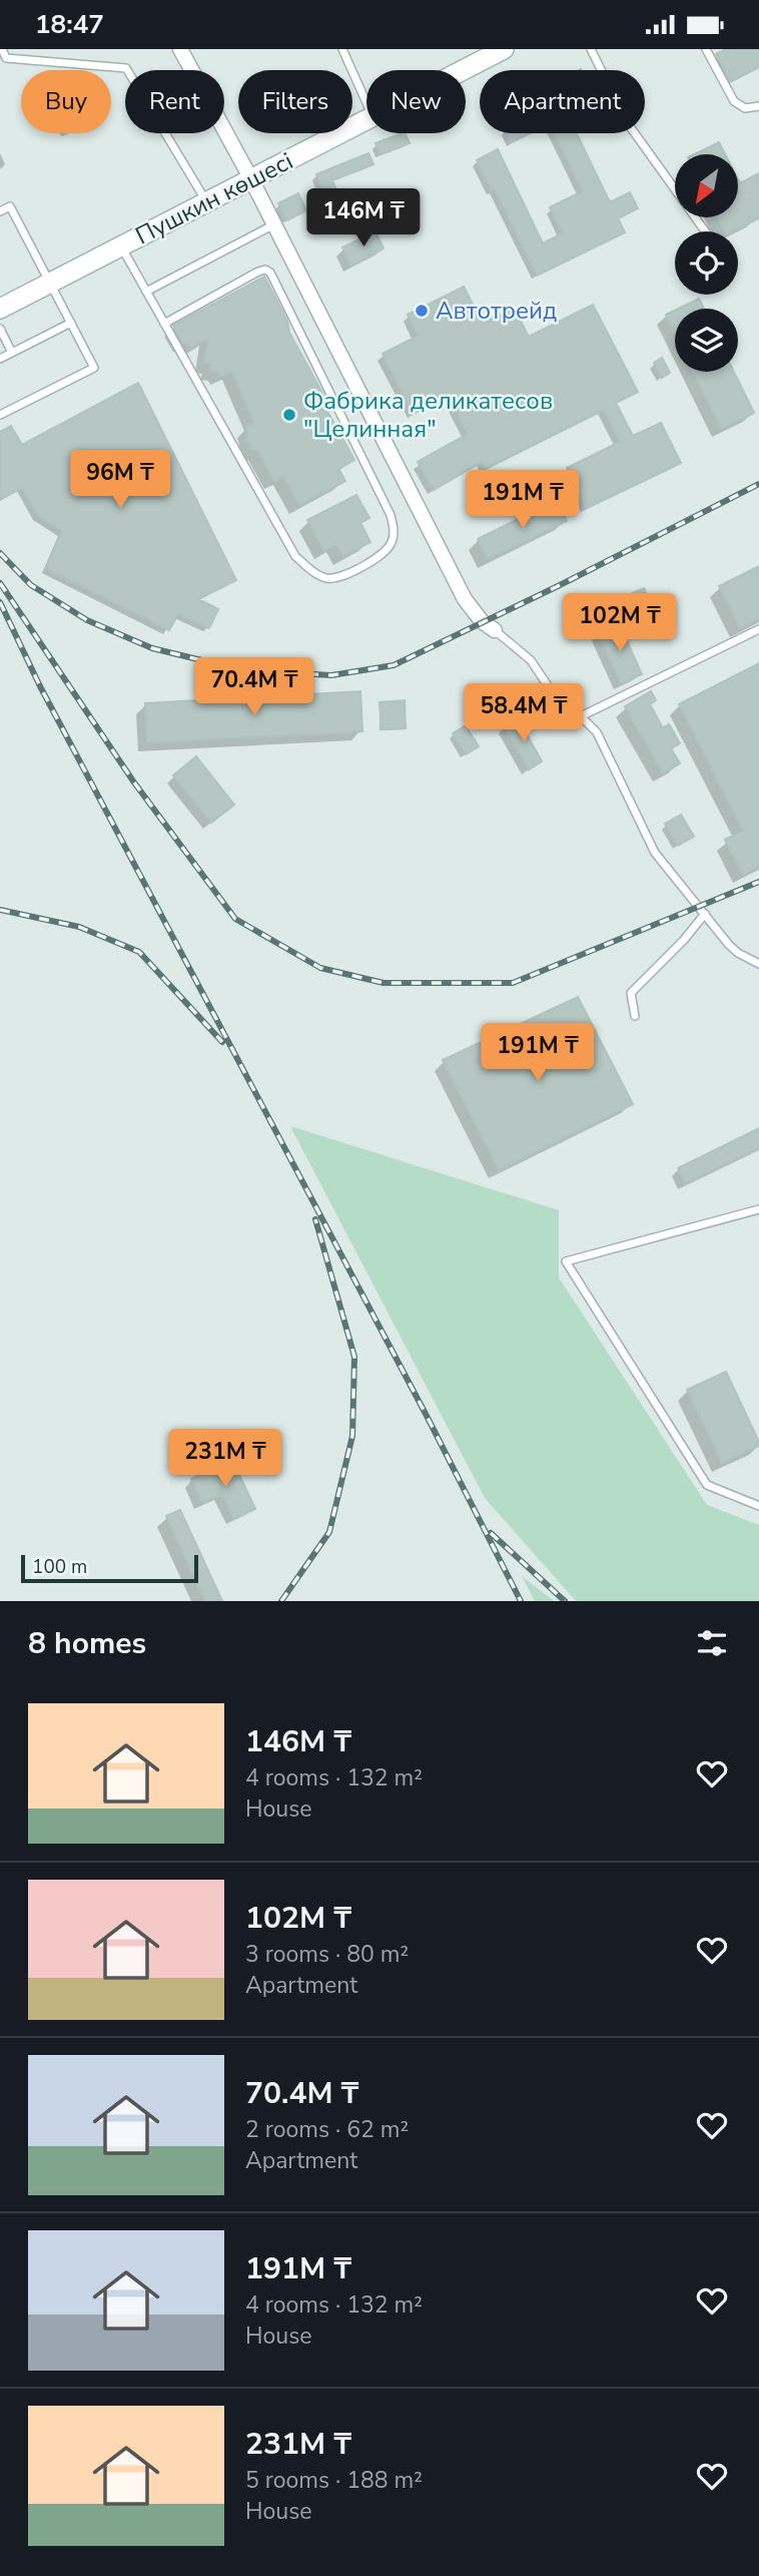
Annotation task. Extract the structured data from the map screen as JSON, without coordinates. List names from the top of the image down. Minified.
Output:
{"streets":{"main road":["Пушкин көшесі"]},"places":["Автотрейд","Фабрика деликатесов \"Целинная\""],"scale_bar":"100 m","north":"bottom left","page":{"status":"18:47","chip":["Buy","Rent","Filters","New","Apartment"],"price":["146M ₸","96M ₸","191M ₸","102M ₸","70.4M ₸","58.4M ₸","191M ₸","231M ₸"],"scale":"100 m","heading":"8 homes","list":[{"name":"146M ₸","note":"4 rooms · 132 m² · House"},{"name":"102M ₸","note":"3 rooms · 80 m² · Apartment"},{"name":"70.4M ₸","note":"2 rooms · 62 m² · Apartment"},{"name":"191M ₸","note":"4 rooms · 132 m² · House"},{"name":"231M ₸","note":"5 rooms · 188 m² · House"}]}}
